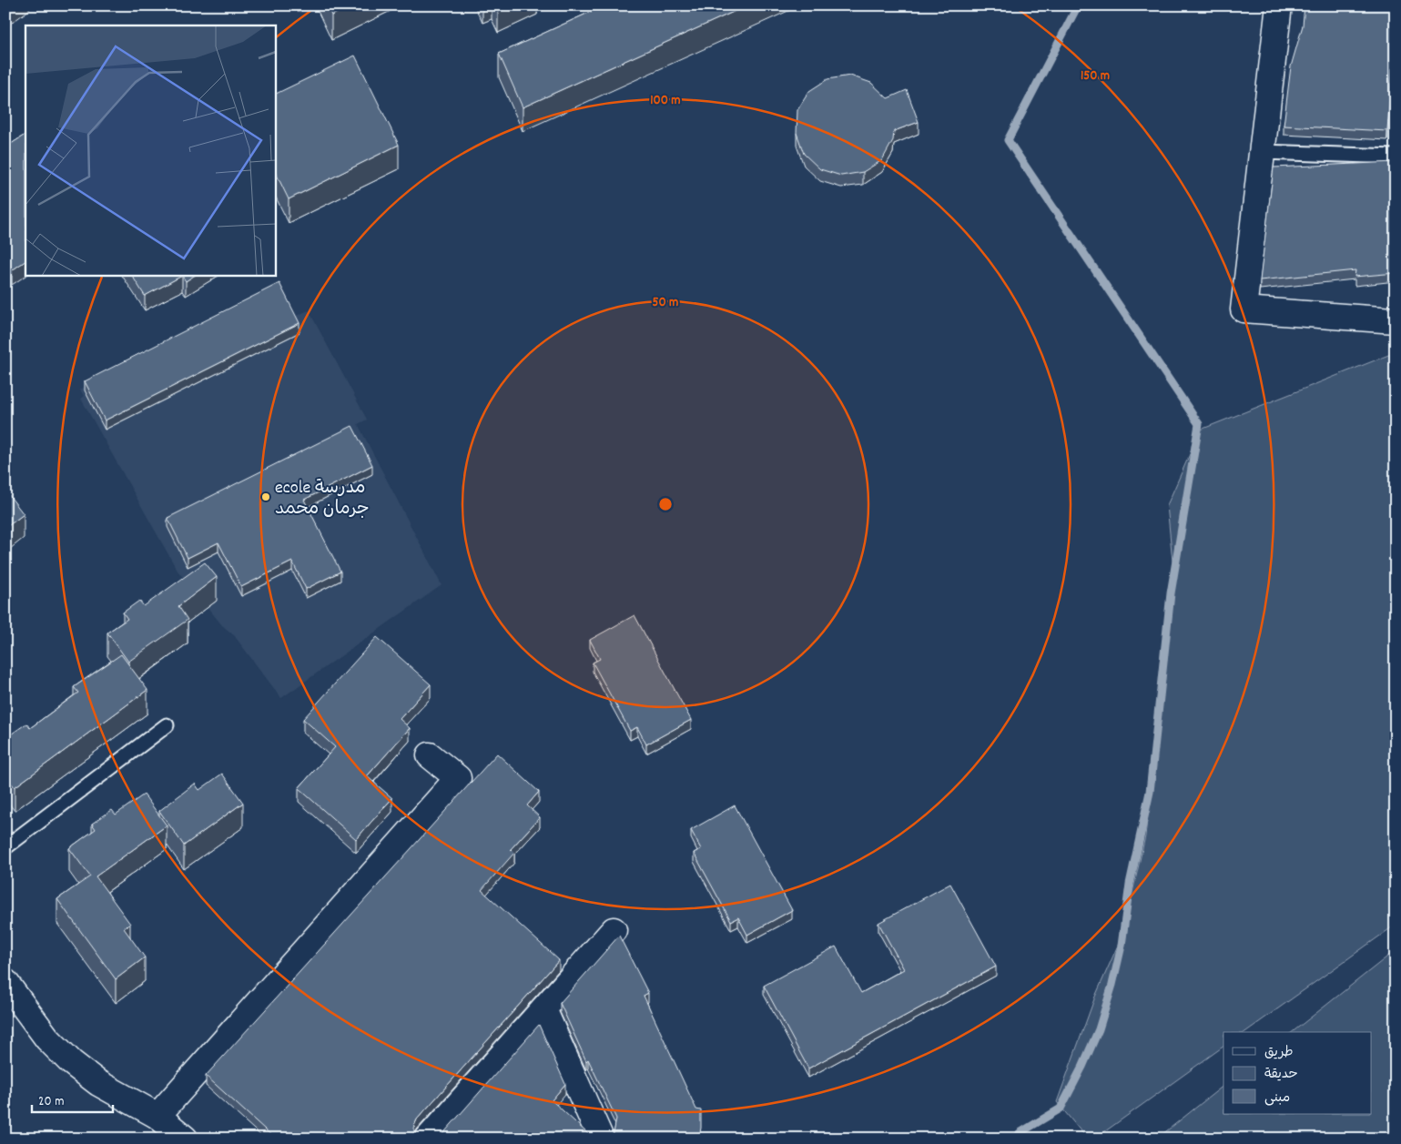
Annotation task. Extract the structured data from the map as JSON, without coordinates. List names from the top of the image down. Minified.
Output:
{"places":["ecole مدرسة جرمان محمد"],"legend":["طريق","حديقة","مبنى"],"scale_bar":"20 m","rings":["150 m","100 m","50 m"]}
